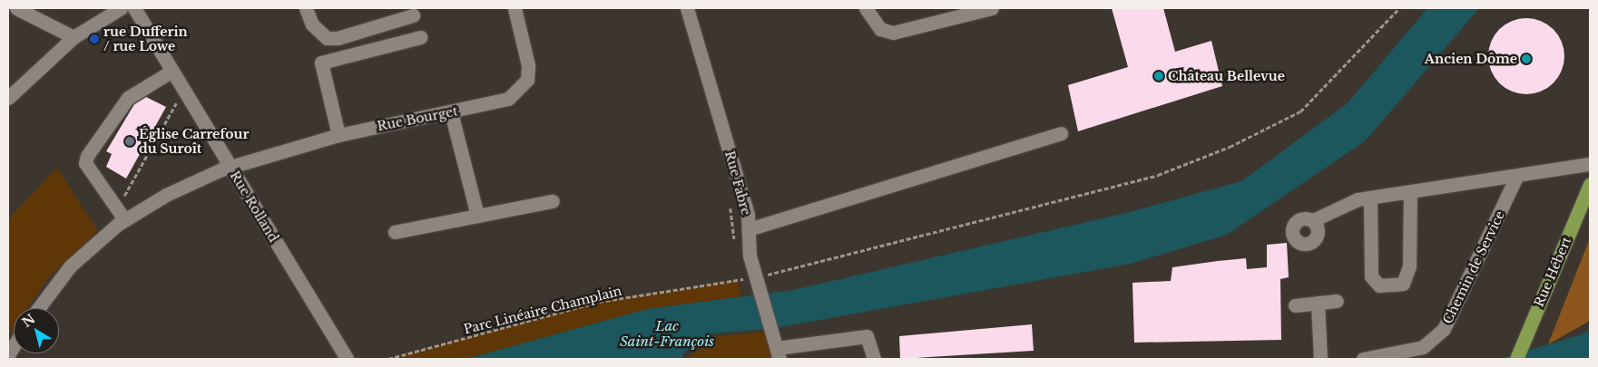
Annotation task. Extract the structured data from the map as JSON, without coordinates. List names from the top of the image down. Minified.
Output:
{"streets":{"main road":["Rue Hébert"],"street":["Rue Bourget","Rue Fabre","Rue Rolland","Chemin de Service"],"path":["Parc Linéaire Champlain"]},"crossings":[["Rue Bourget","Rue Rolland"],["Rue Fabre","Parc Linéaire Champlain"]],"water":["Lac Saint-François"],"places":["rue Dufferin / rue Lowe","Ancien Dôme","Château Bellevue","Église Carrefour du Suroît"],"north":"top left"}
